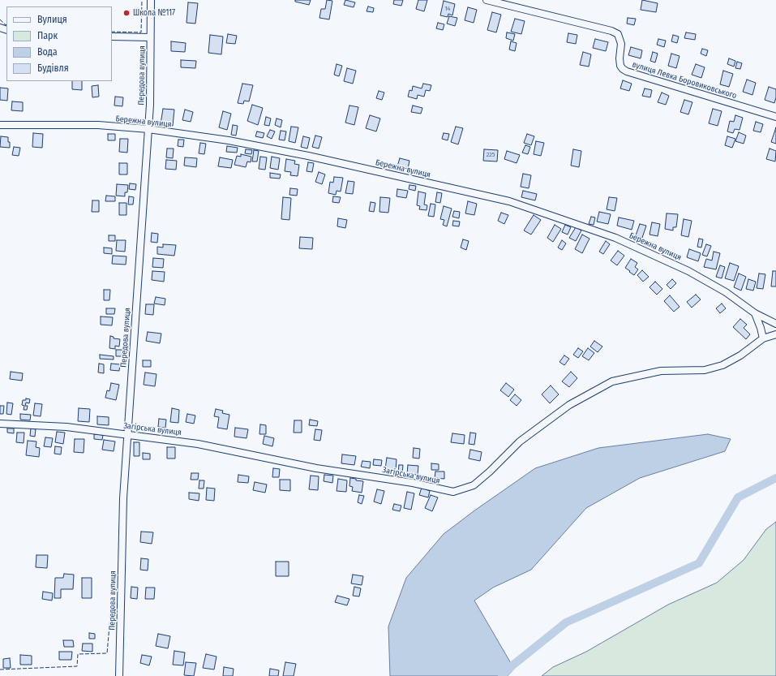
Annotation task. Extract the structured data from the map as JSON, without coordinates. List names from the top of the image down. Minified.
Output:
{"streets":{"street":["Передова вулиця","вулиця Левка Боровиковського","Бережна вулиця","Загірська вулиця"]},"crossings":[["Передова вулиця","Бережна вулиця"],["Передова вулиця","Загірська вулиця"]],"places":["Школа №117"],"house_numbers":["14","225"],"legend":["Вулиця","Парк","Вода","Будівля"]}
